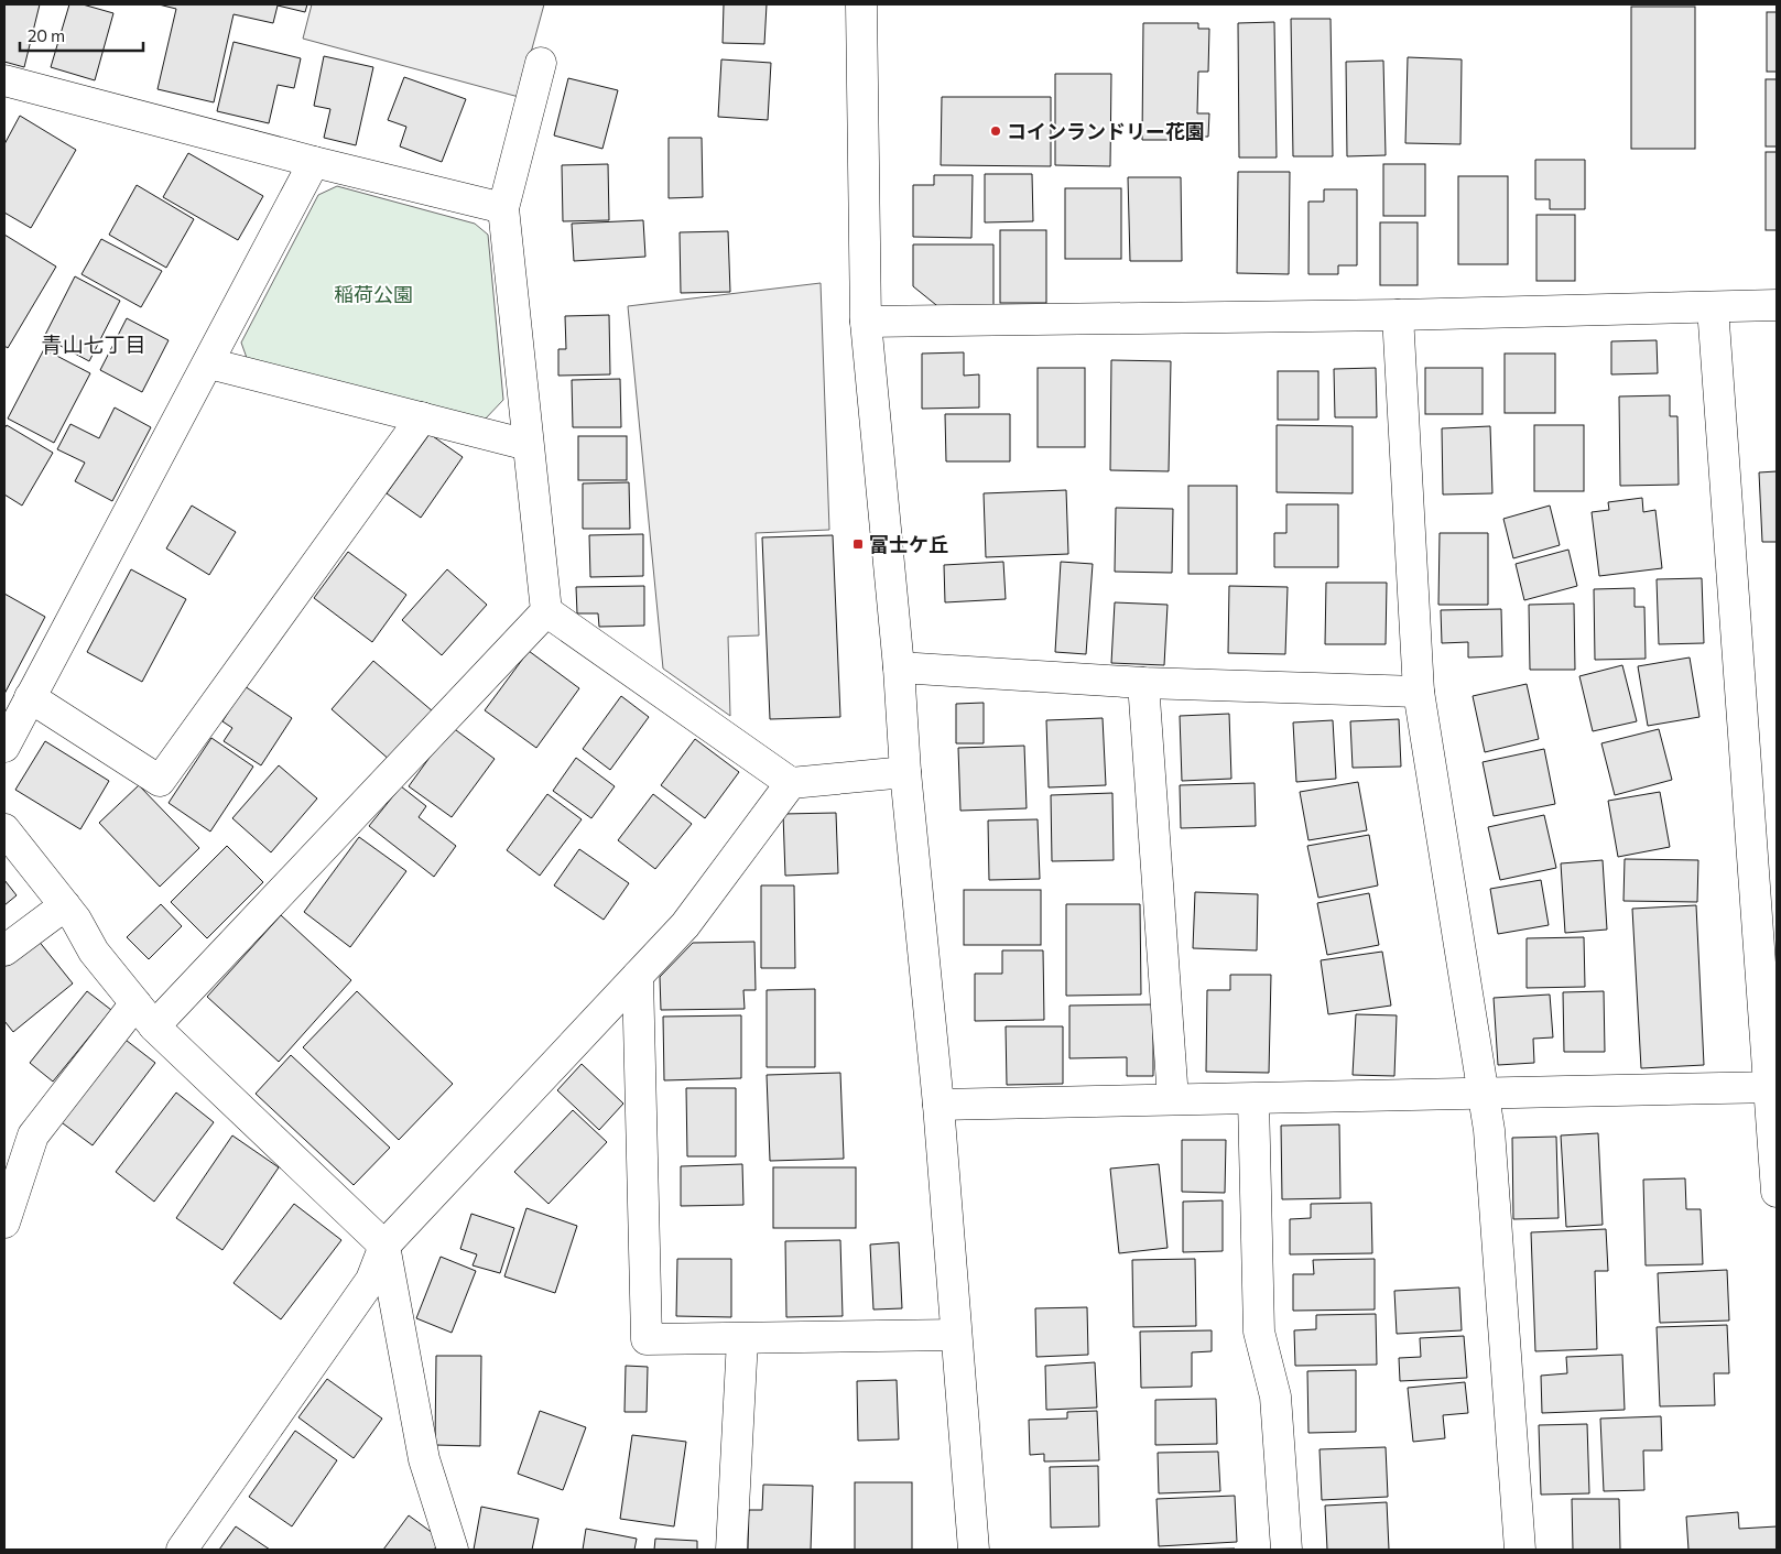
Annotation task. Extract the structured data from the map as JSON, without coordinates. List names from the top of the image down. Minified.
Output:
{"districts":["青山七丁目"],"parks":["稲荷公園"],"places":{"other":["コインランドリー花園"],"transit":["富士ケ丘"]},"scale_bar":"20 m"}
